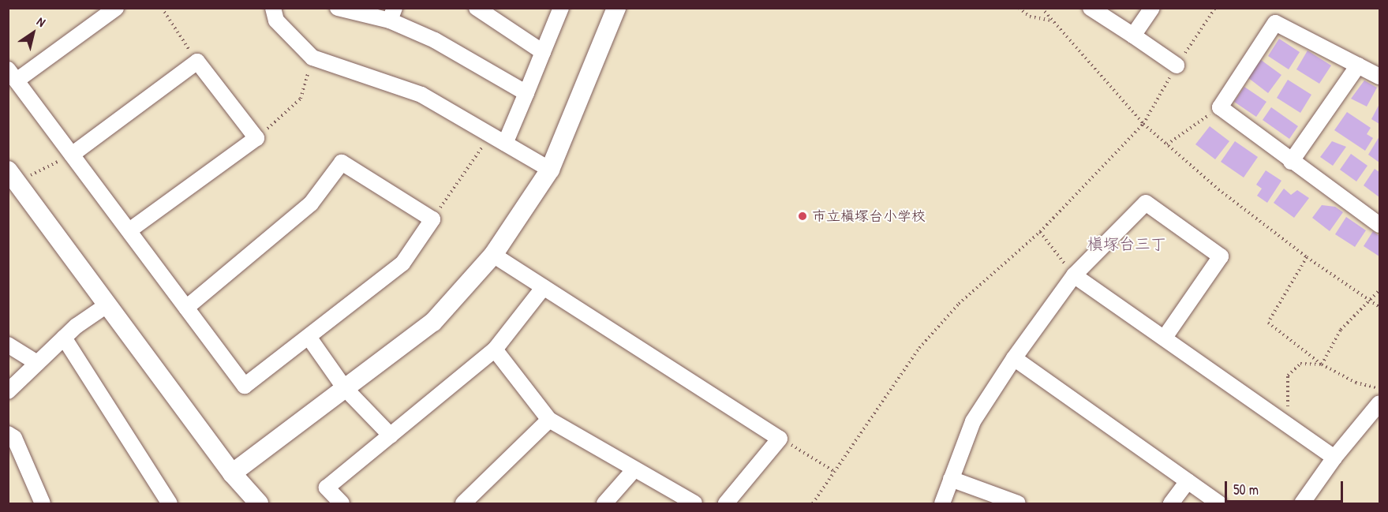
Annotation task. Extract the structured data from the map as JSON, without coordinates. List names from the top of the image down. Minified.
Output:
{"districts":["槇塚台三丁"],"places":["市立槇塚台小学校"],"scale_bar":"50 m","north":"top right"}
